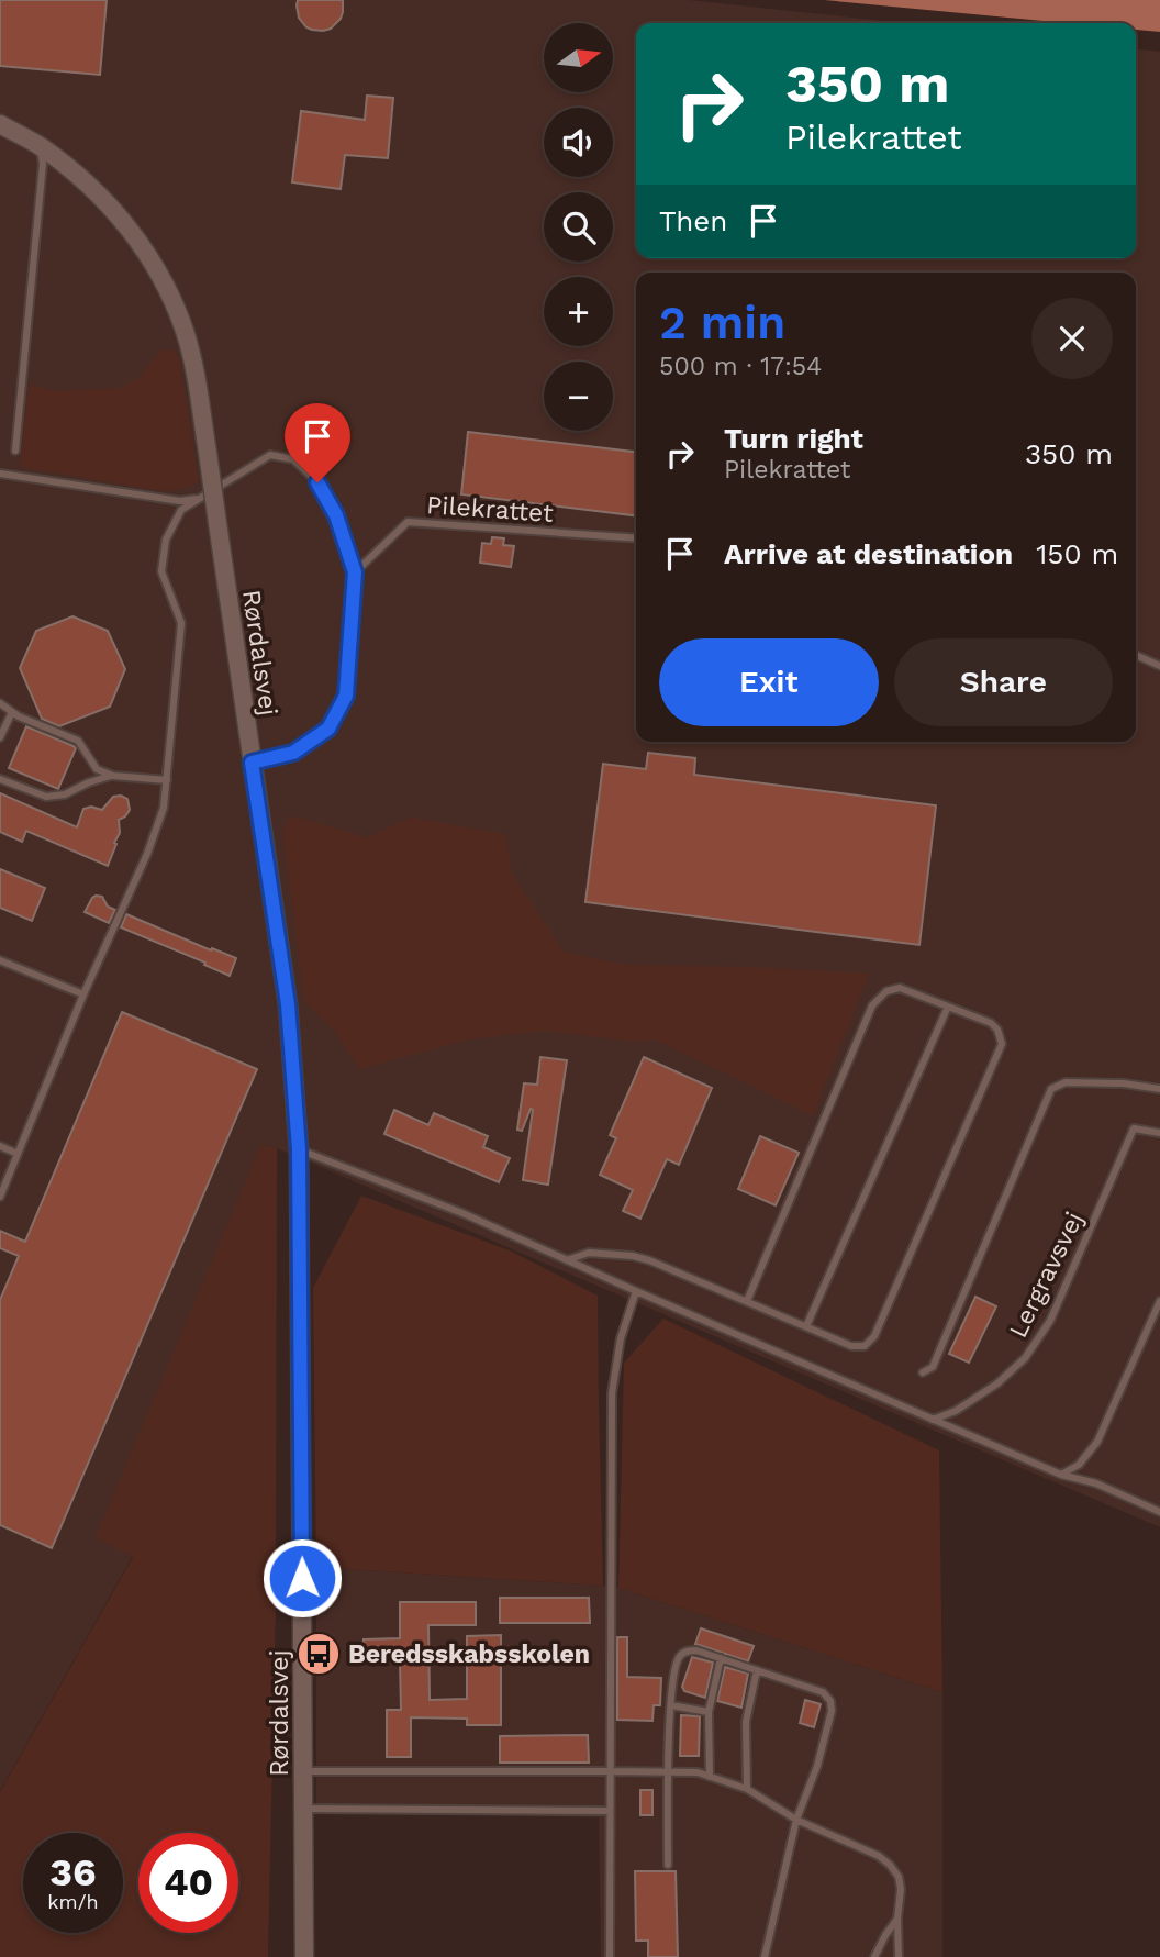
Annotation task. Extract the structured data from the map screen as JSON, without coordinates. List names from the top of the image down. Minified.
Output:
{"streets":{"street":["Rørdalsvej"],"lane":["Pilekrattet","Lergravsvej"]},"places":{"bus stop":["Beredsskabsskolen"]},"north":"right","page":{"map_buttons":["+","−"],"turn":["350 m","Pilekrattet"],"then":"Then","heading":["2 min","500 m · 17:54"],"list":[{"name":"Turn right","note":"Pilekrattet","value":"350 m"},{"name":"Arrive at destination","value":"150 m"}],"buttons":["Exit","Share"],"speed":"36 km/h","limit":"40"}}
